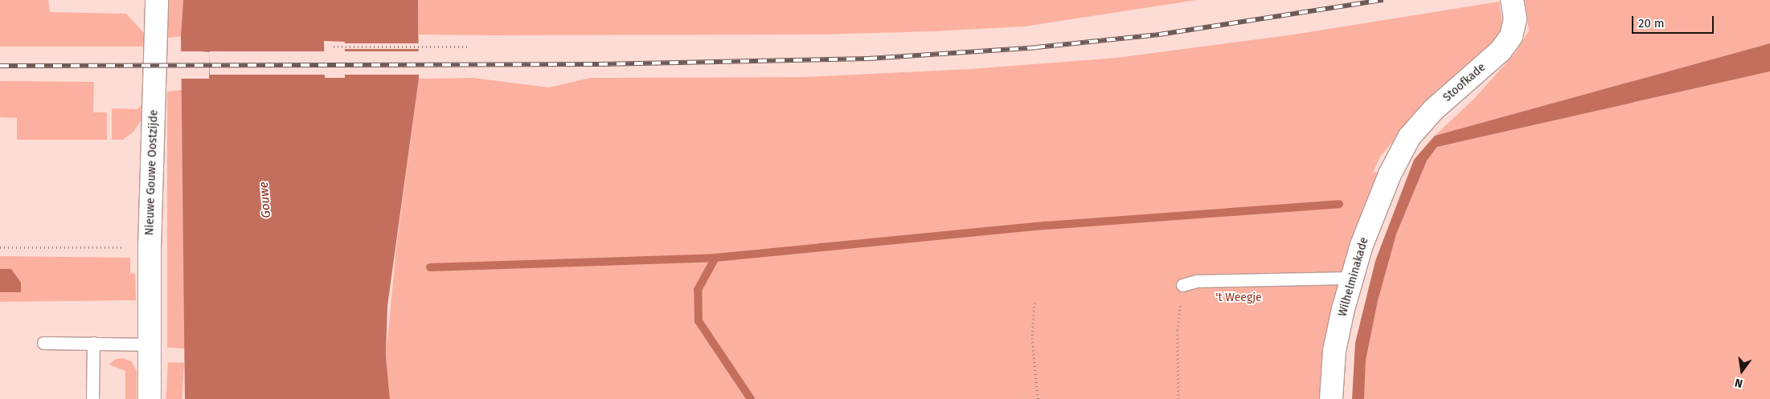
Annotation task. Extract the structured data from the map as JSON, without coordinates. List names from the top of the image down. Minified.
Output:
{"streets":{"street":["Stoofkade","Nieuwe Gouwe Oostzijde","Wilhelminakade"]},"crossings":[["Stoofkade","Wilhelminakade"]],"water":["Gouwe"],"parks":["'t Weegje"],"scale_bar":"20 m","north":"bottom"}
